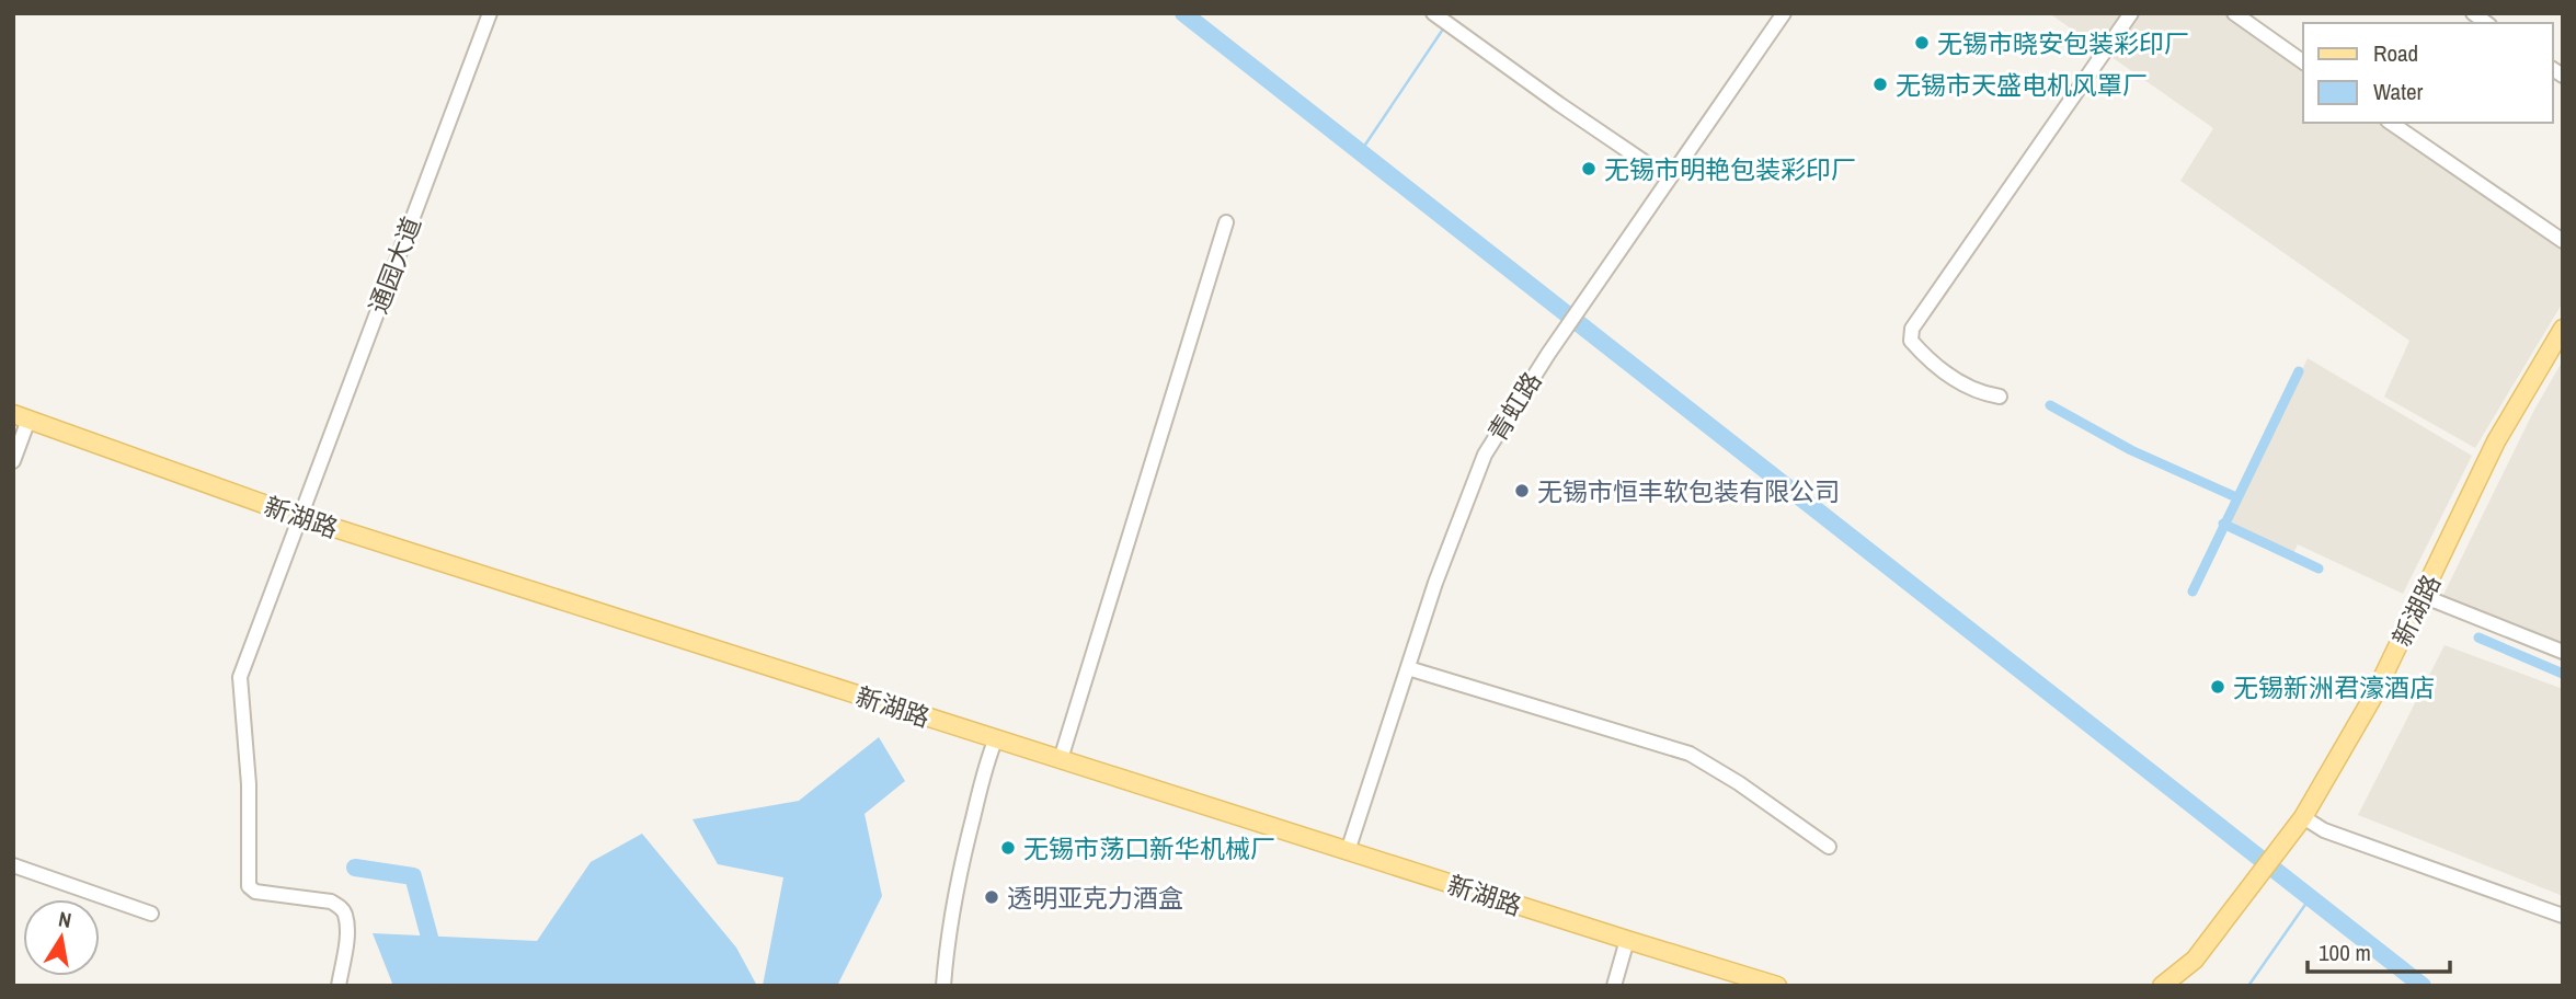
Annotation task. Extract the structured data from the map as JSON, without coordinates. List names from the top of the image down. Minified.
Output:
{"streets":{"main road":["新湖路"],"street":["通园大道","青虹路"]},"crossings":[["通园大道","新湖路"],["青虹路","新湖路"]],"places":["无锡市晓安包装彩印厂","无锡市天盛电机风罩厂","无锡市明艳包装彩印厂","无锡市恒丰软包装有限公司","无锡新洲君濠酒店","无锡市荡口新华机械厂","透明亚克力酒盒"],"legend":["Road","Water"],"scale_bar":"100 m","north":"top"}
